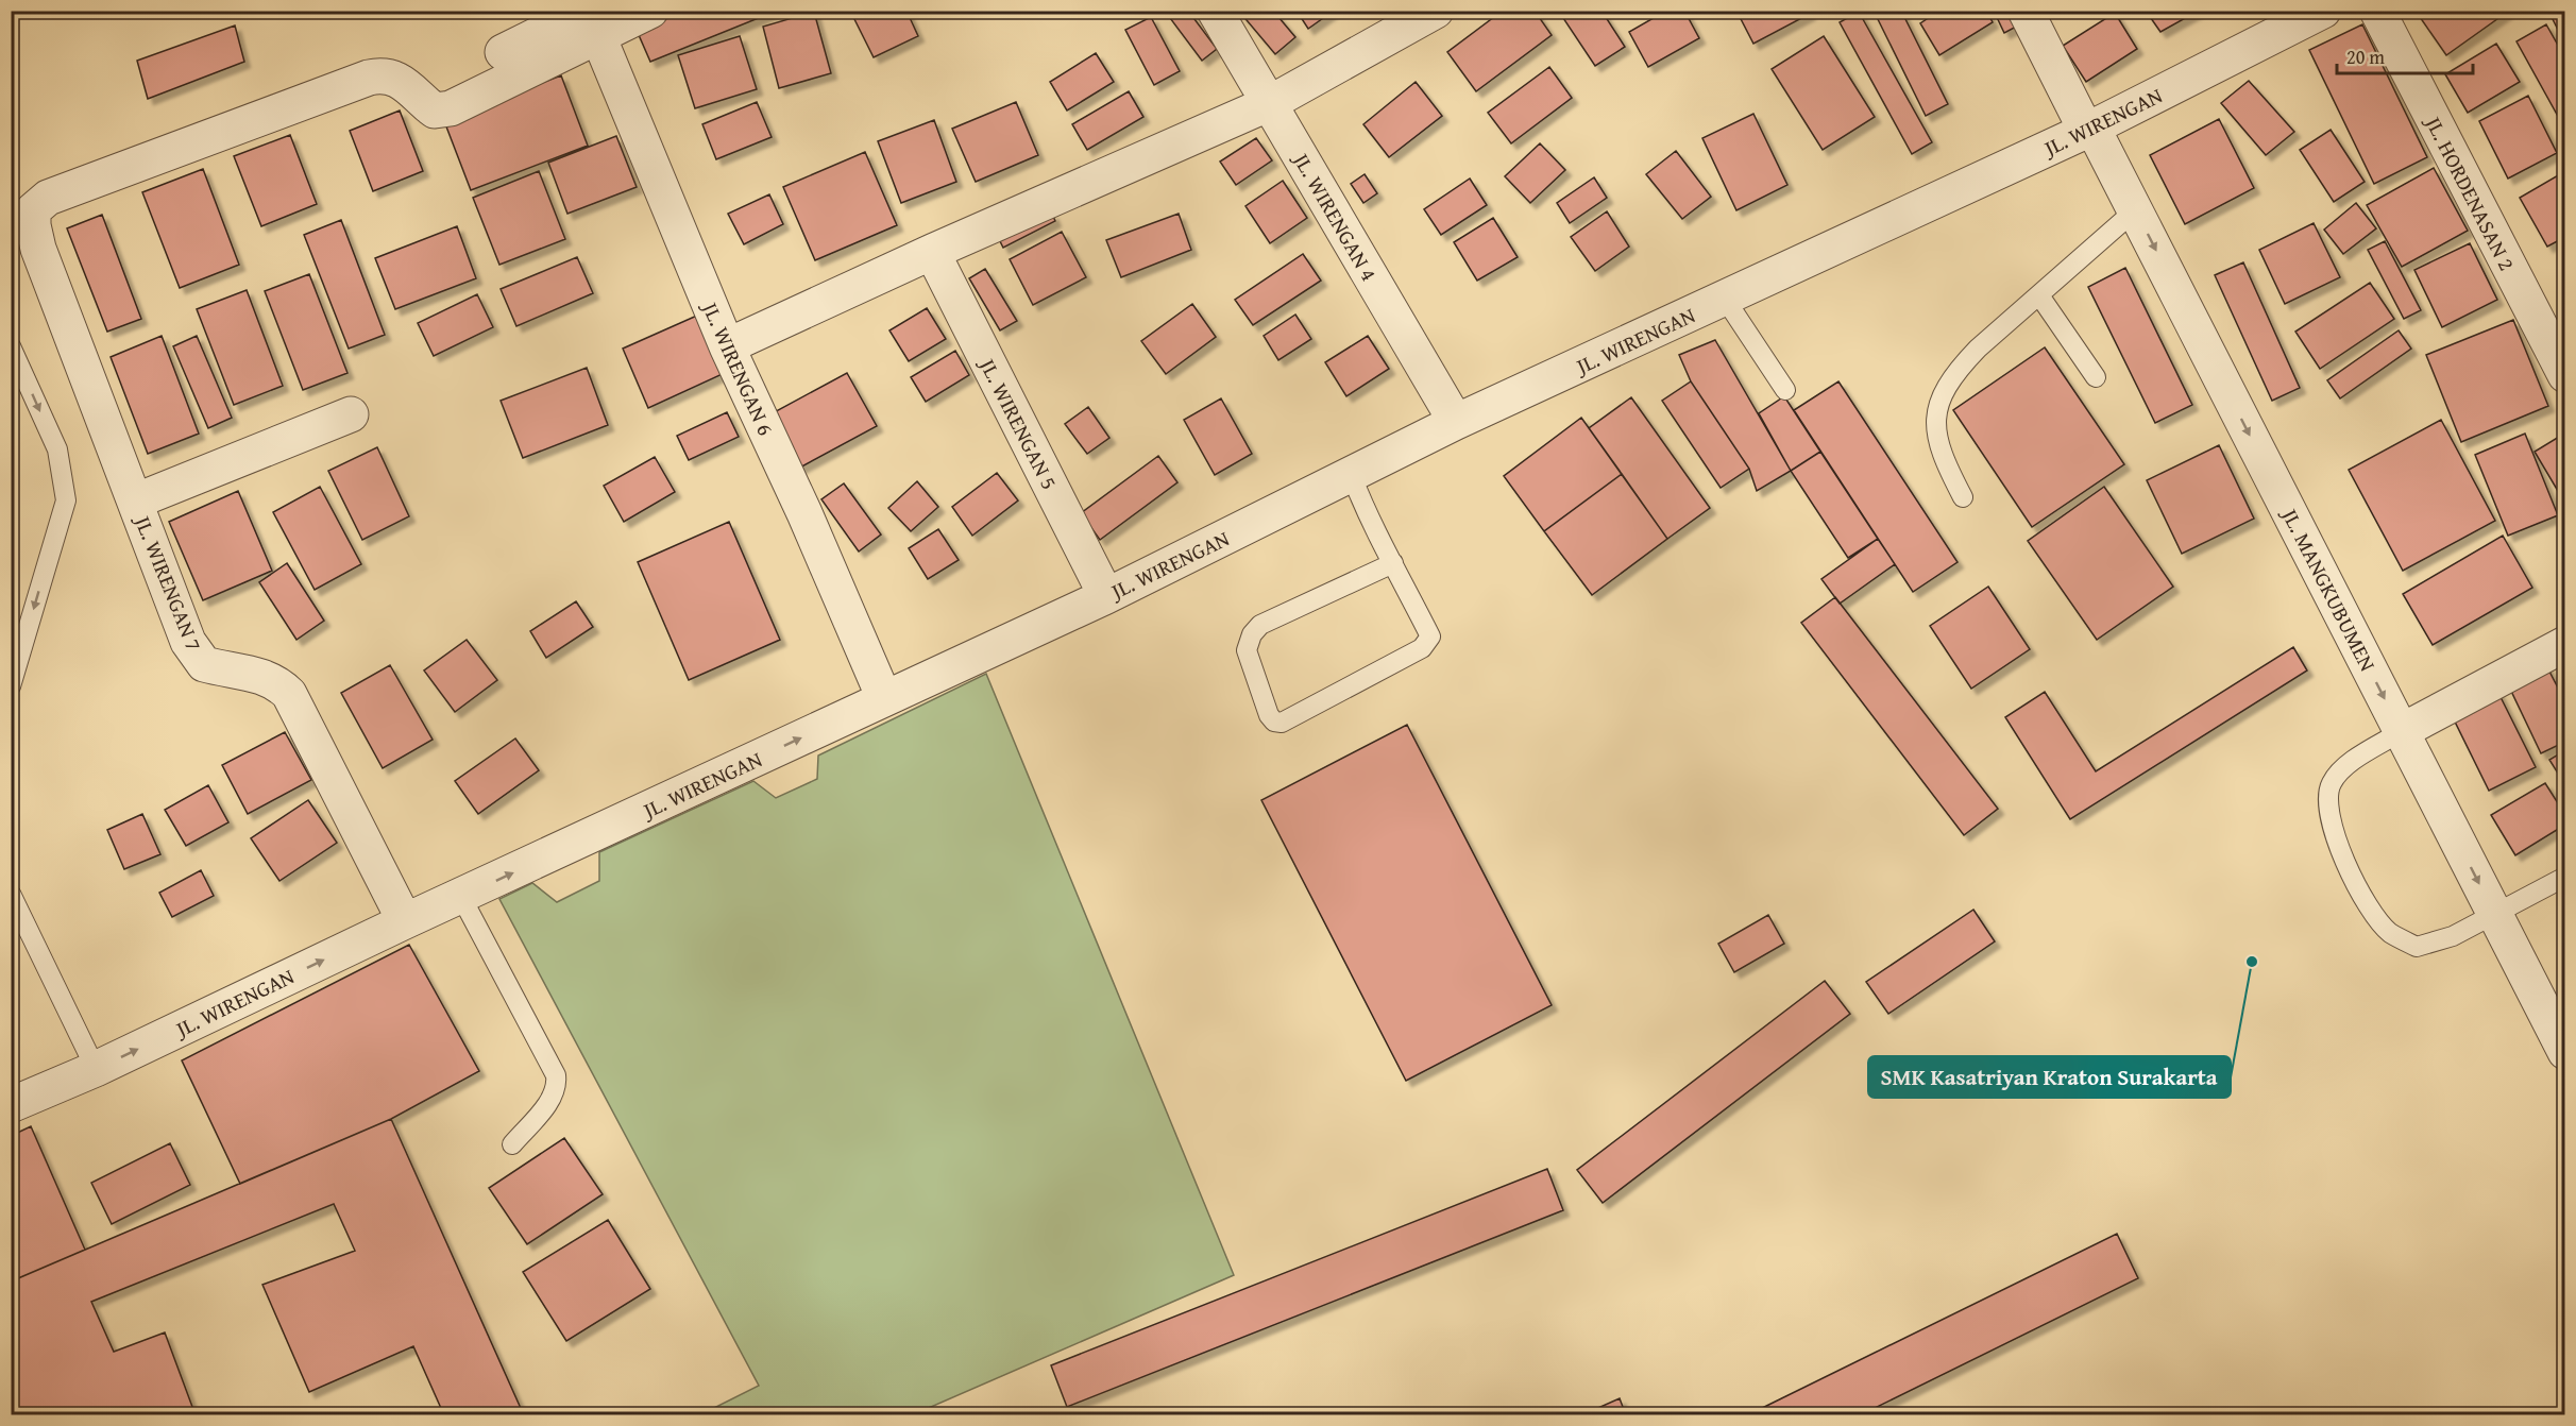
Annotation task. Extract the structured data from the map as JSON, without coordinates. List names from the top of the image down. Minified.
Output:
{"streets":{"street":["JL. WIRENGAN","JL. HORDENASAN 2","JL. WIRENGAN 4","JL. WIRENGAN 6","JL. WIRENGAN 5","JL. WIRENGAN 7","JL. MANGKUBUMEN"]},"crossings":[["JL. WIRENGAN","JL. WIRENGAN 4"],["JL. WIRENGAN","JL. WIRENGAN 6"],["JL. WIRENGAN","JL. WIRENGAN 5"],["JL. WIRENGAN","JL. WIRENGAN 7"],["JL. WIRENGAN","JL. MANGKUBUMEN"],["JL. WIRENGAN 6","JL. WIRENGAN 7"]],"one_way":["JL. MANGKUBUMEN"],"places":["SMK Kasatriyan Kraton Surakarta"],"scale_bar":"20 m"}
